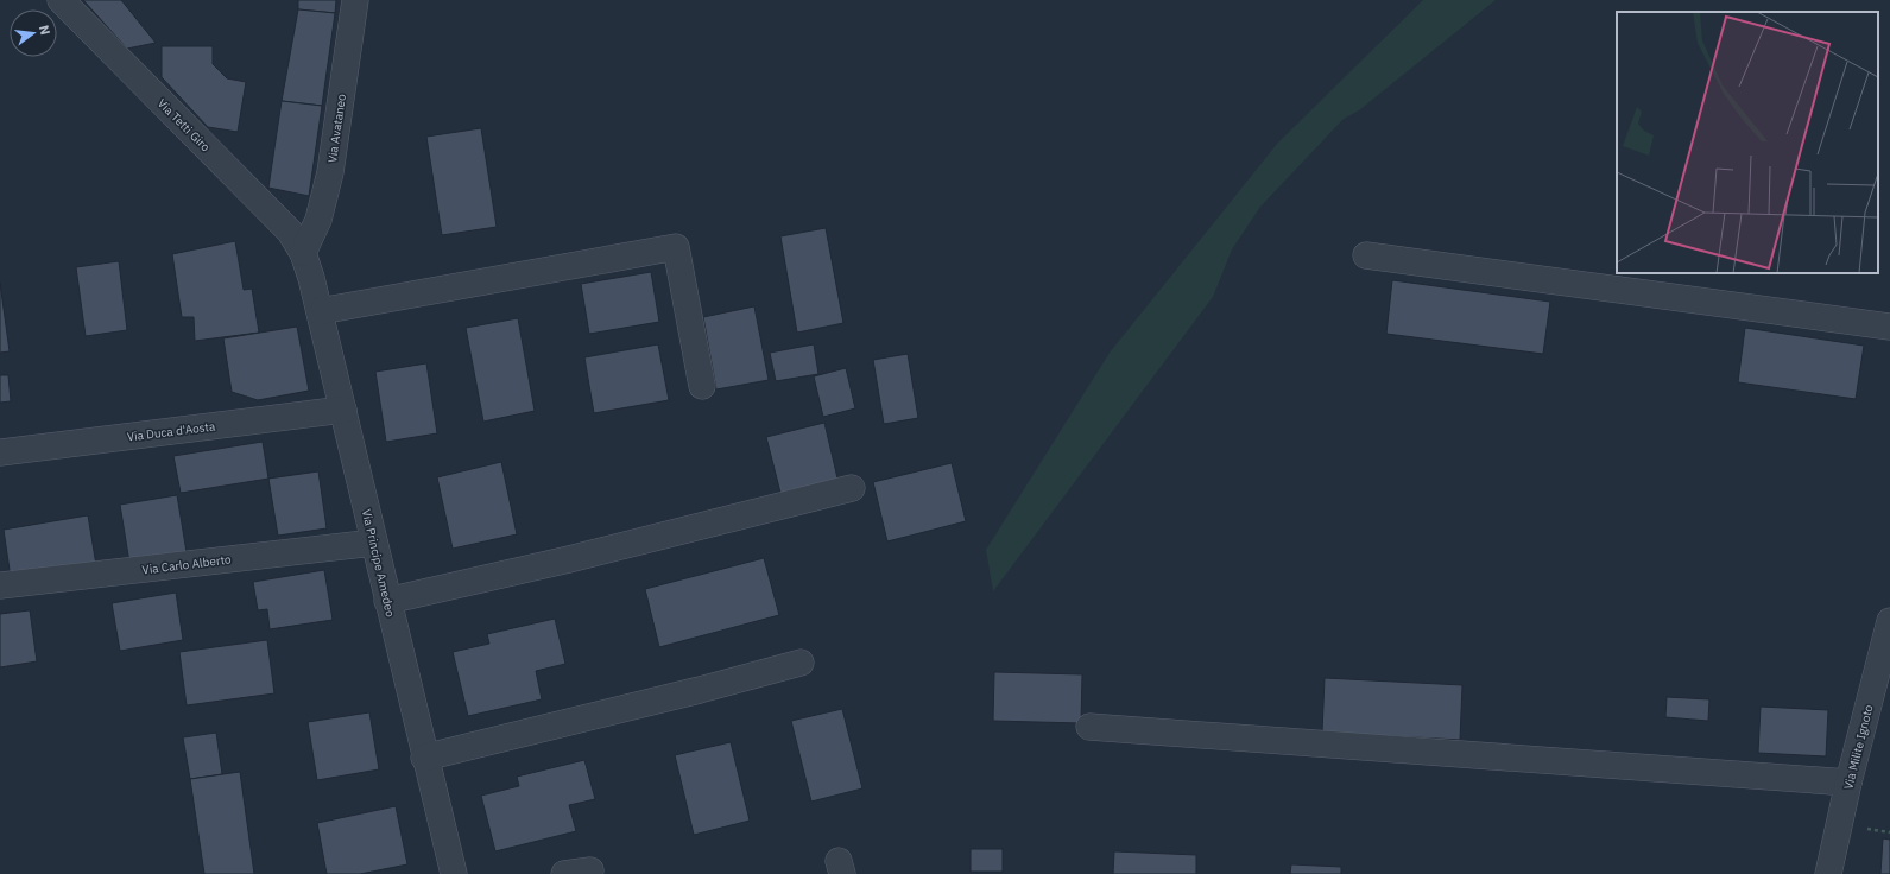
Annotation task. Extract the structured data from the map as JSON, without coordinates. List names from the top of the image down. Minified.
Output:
{"streets":{"street":["Via Tetti Giro","Via Avataneo","Via Duca d'Aosta","Via Principe Amedeo","Via Carlo Alberto","Via Milite Ignoto"]},"crossings":[["Via Tetti Giro","Via Avataneo"],["Via Tetti Giro","Via Principe Amedeo"],["Via Avataneo","Via Principe Amedeo"],["Via Duca d'Aosta","Via Principe Amedeo"],["Via Principe Amedeo","Via Carlo Alberto"]],"north":"right"}
